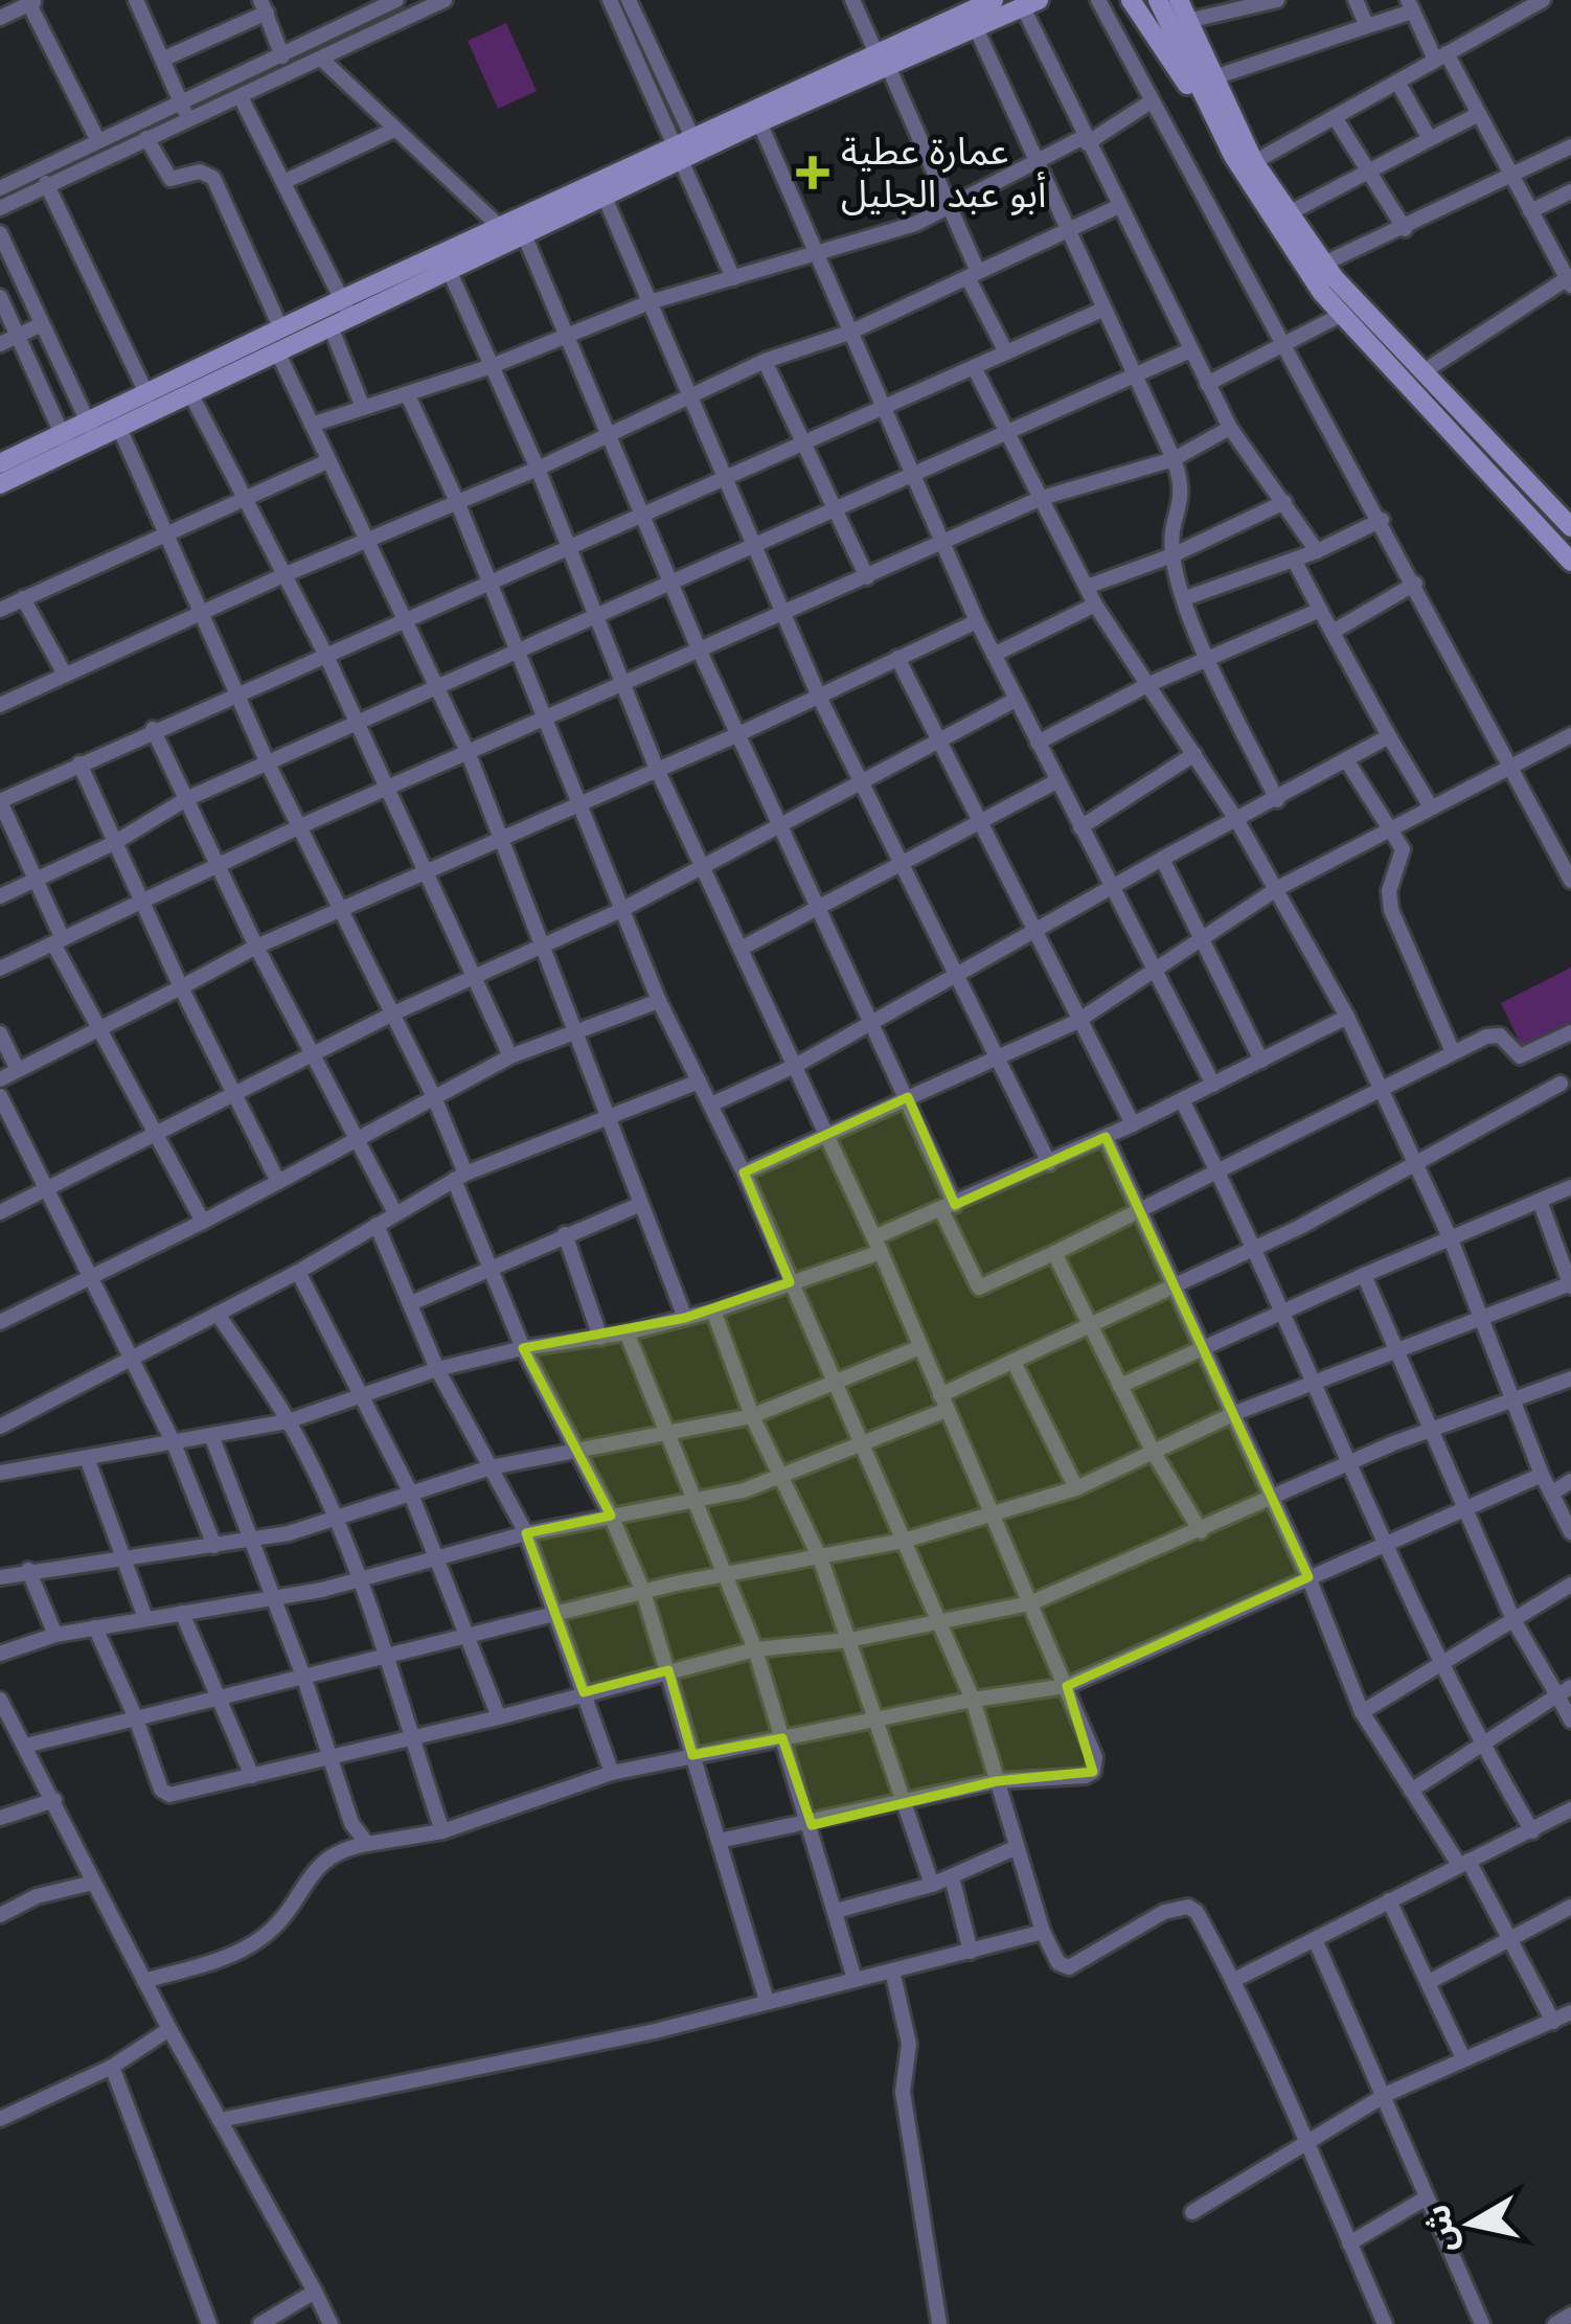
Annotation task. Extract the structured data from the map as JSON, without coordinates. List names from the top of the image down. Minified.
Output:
{"places":{"health":["عمارة عطية أبو عبد الجليل"]},"north":"left"}
